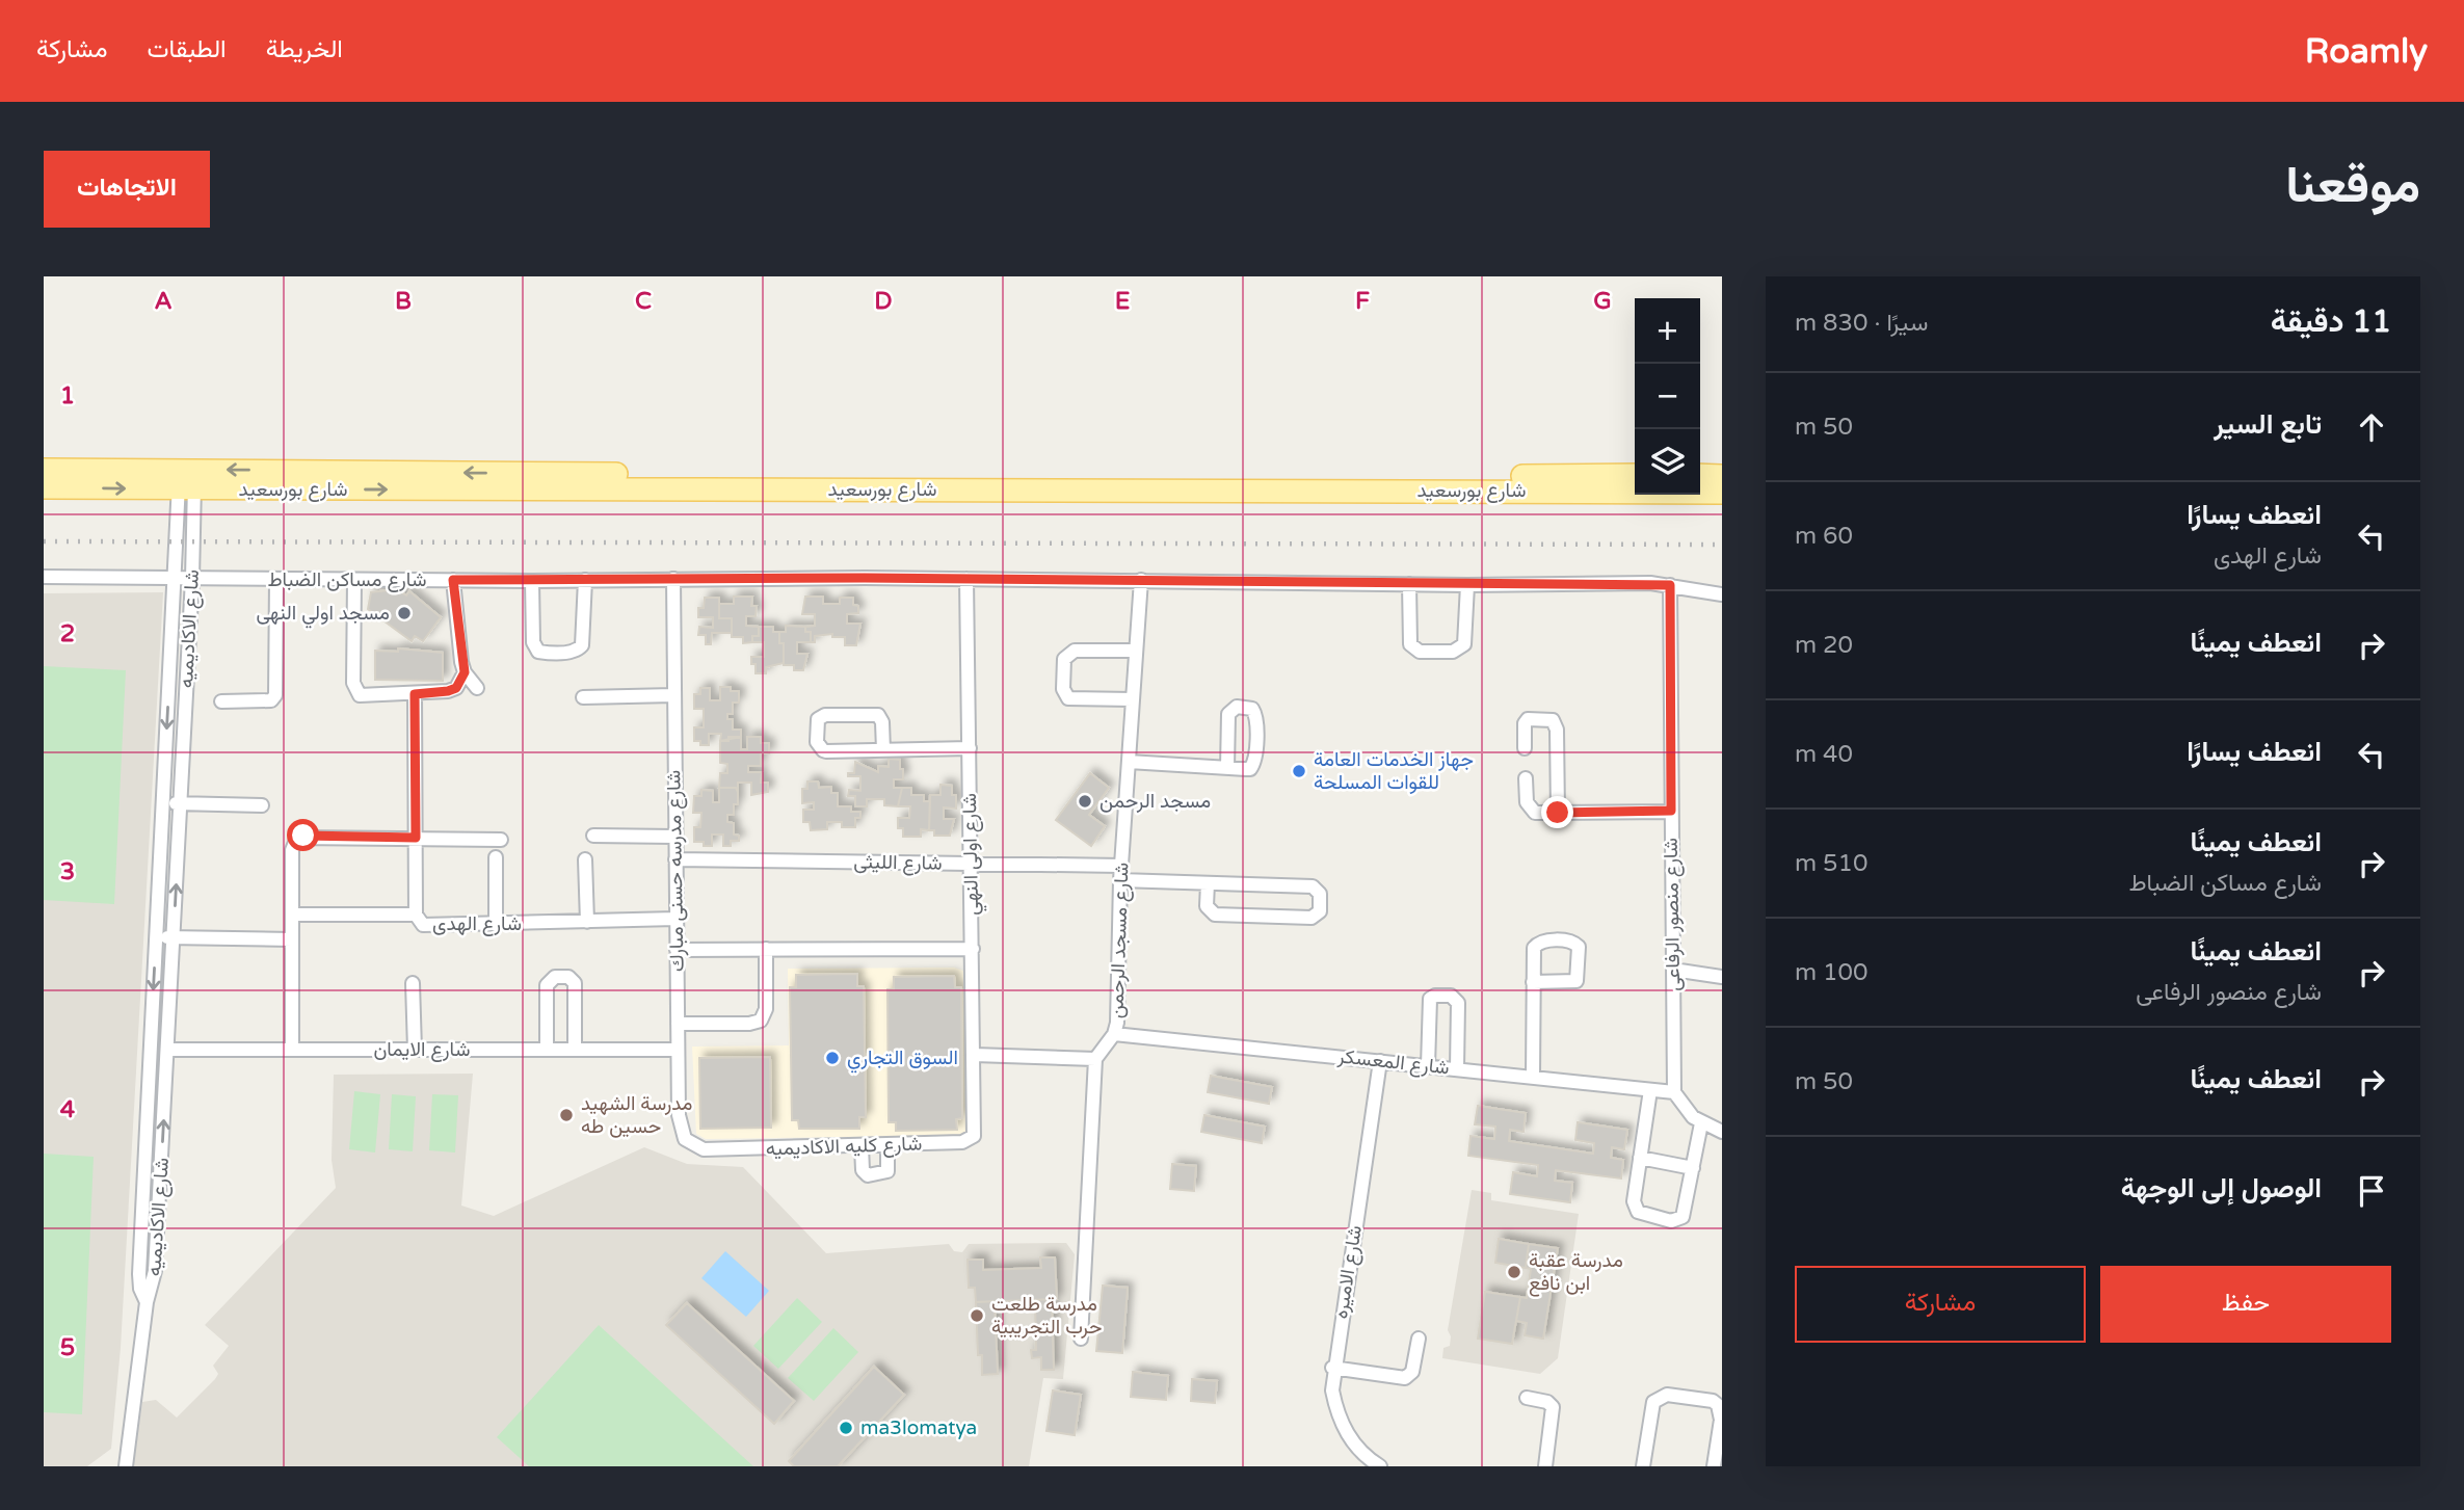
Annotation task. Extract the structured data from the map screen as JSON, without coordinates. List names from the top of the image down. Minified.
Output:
{"streets":{"main road":["شارع بورسعيد"],"street":["شارع مساكن الضباط","شارع الاكاديميه","شارع اولى النهي","شارع الليثى","شارع مدرسه حسنى مبارك","شارع منصور الرفاعى","شارع الهدى","شارع مسجد الرحمن","شارع الايمان","شارع المعسكر","شارع كليه الاكاديميه","شارع الاميره"]},"crossings":[["شارع بورسعيد","شارع الاكاديميه"],["شارع مساكن الضباط","شارع الاكاديميه"],["شارع مساكن الضباط","شارع اولى النهي"],["شارع مساكن الضباط","شارع مدرسه حسنى مبارك"],["شارع مساكن الضباط","شارع منصور الرفاعى"],["شارع مساكن الضباط","شارع مسجد الرحمن"],["شارع الاكاديميه","شارع الايمان"],["شارع اولى النهي","شارع الليثى"],["شارع اولى النهي","شارع كليه الاكاديميه"],["شارع الليثى","شارع مدرسه حسنى مبارك"],["شارع الليثى","شارع مسجد الرحمن"],["شارع مدرسه حسنى مبارك","شارع الهدى"],["شارع مدرسه حسنى مبارك","شارع الايمان"],["شارع مدرسه حسنى مبارك","شارع كليه الاكاديميه"],["شارع منصور الرفاعى","شارع المعسكر"],["شارع مسجد الرحمن","شارع المعسكر"],["شارع المعسكر","شارع الاميره"]],"places":["مسجد اولي النهى","جهاز الخدمات العامة للقوات المسلحة","مسجد الرحمن","السوق التجاري","مدرسة الشهيد حسين طه","مدرسة عقبة ابن نافع","مدرسة طلعت حرب التجريبية","ma3lomatya"],"page":{"header":"Roamly","nav":["الخريطة","الطبقات","مشاركة"],"title":"موقعنا","buttons":["الاتجاهات",["حفظ","مشاركة"]],"heading":["11 دقيقة","سيرًا · 830 m"],"map_buttons":["+","−"],"list":[["تابع السير","50 m"],["انعطف يسارًا","شارع الهدى","60 m"],["انعطف يمينًا","20 m"],["انعطف يسارًا","40 m"],["انعطف يمينًا","شارع مساكن الضباط","510 m"],["انعطف يمينًا","شارع منصور الرفاعى","100 m"],["انعطف يمينًا","50 m"],"الوصول إلى الوجهة"]},"grid":{"columns":["A","B","C","D","E","F","G"],"rows":["1","2","3","4","5"]}}
